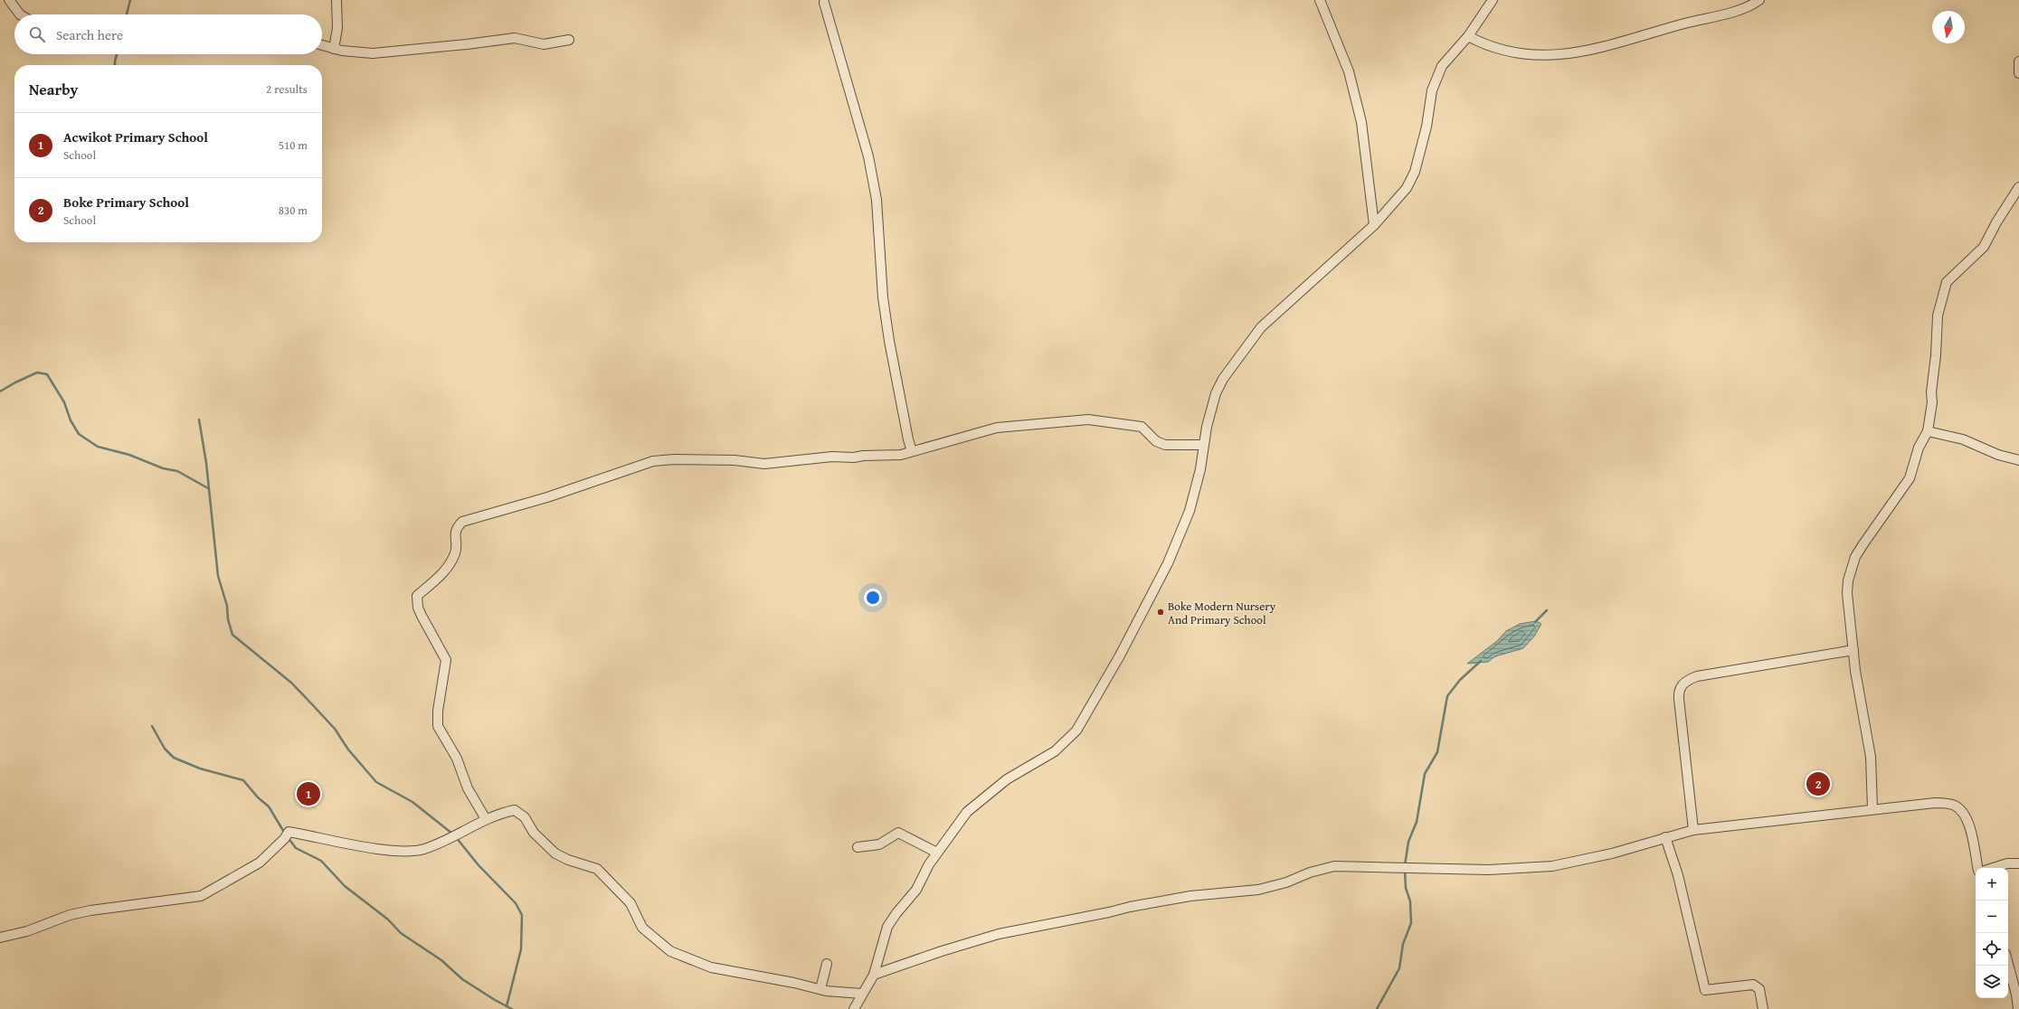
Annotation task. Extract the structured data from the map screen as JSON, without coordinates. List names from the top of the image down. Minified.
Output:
{"places":["Boke Modern Nursery And Primary School"],"north":"bottom","page":{"search":"Search here","heading":["Nearby","2 results"],"list":[{"mark":"1","name":"Acwikot Primary School","note":"School","value":"510 m"},{"mark":"2","name":"Boke Primary School","note":"School","value":"830 m"}],"pins":["2","1"],"map_buttons":["+","−"]}}
